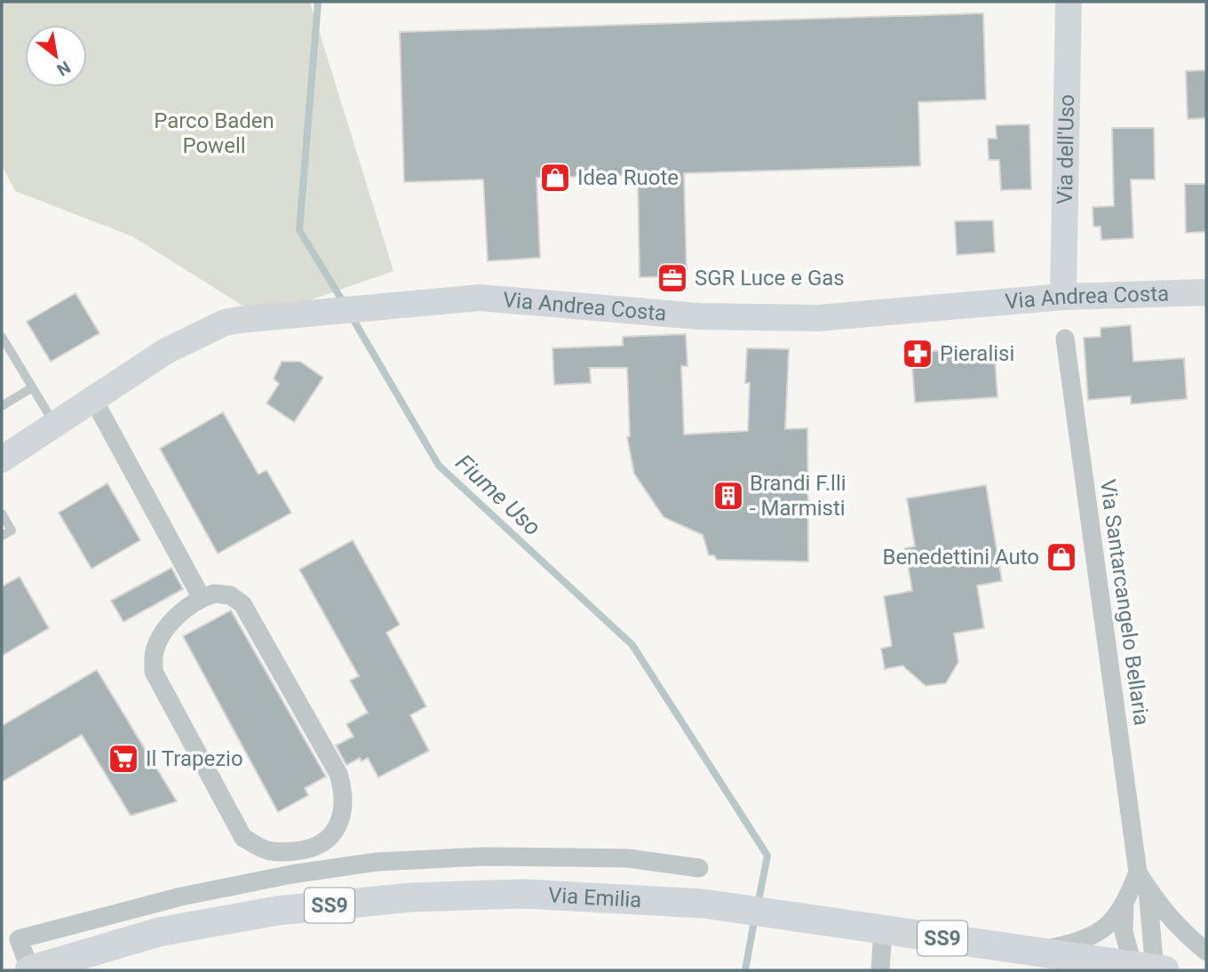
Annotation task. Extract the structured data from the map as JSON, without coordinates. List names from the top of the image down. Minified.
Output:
{"streets":{"main road":["Via Emilia","SS9"],"street":["Via dell'Uso","Via Andrea Costa","Via Santarcangelo Bellaria"]},"crossings":[["Via dell'Uso","Via Andrea Costa"],["Via Santarcangelo Bellaria","Via Emilia"]],"water":["Fiume Uso"],"parks":["Parco Baden Powell"],"places":{"shop":["Idea Ruote","Benedettini Auto"],"office":["SGR Luce e Gas"],"pharmacy":["Pieralisi"],"building":["Brandi F.lli - Marmisti"],"supermarket":["Il Trapezio"]},"north":"bottom right"}
